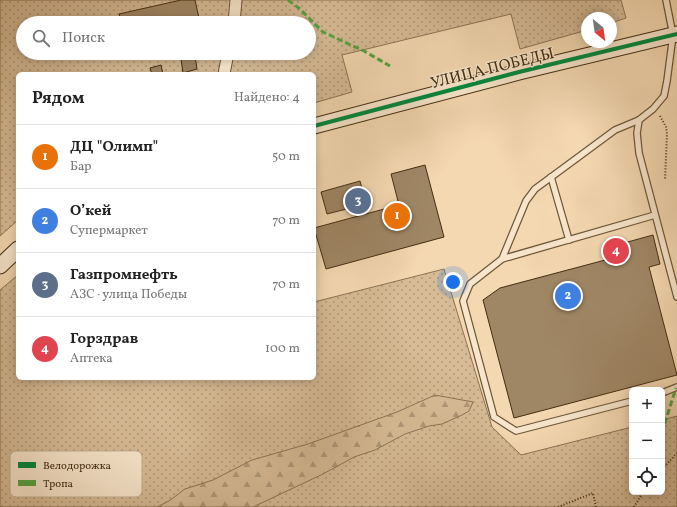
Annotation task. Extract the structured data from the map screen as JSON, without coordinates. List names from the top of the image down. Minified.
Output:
{"streets":{"street":["УЛИЦА ПОБЕДЫ"]},"legend":["Велодорожка","Тропа"],"north":"bottom right","page":{"search":"Поиск","heading":["Рядом","Найдено: 4"],"list":[{"mark":"1","name":"ДЦ \"Олимп\"","note":"Бар","value":"50 m"},{"mark":"2","name":"О’кей","note":"Супермаркет","value":"70 m"},{"mark":"3","name":"Газпромнефть","note":"АЗС · улица Победы","value":"70 m"},{"mark":"4","name":"Горздрав","note":"Аптека","value":"100 m"}],"pins":["3","1","4","2"],"map_buttons":["+","−"]}}
